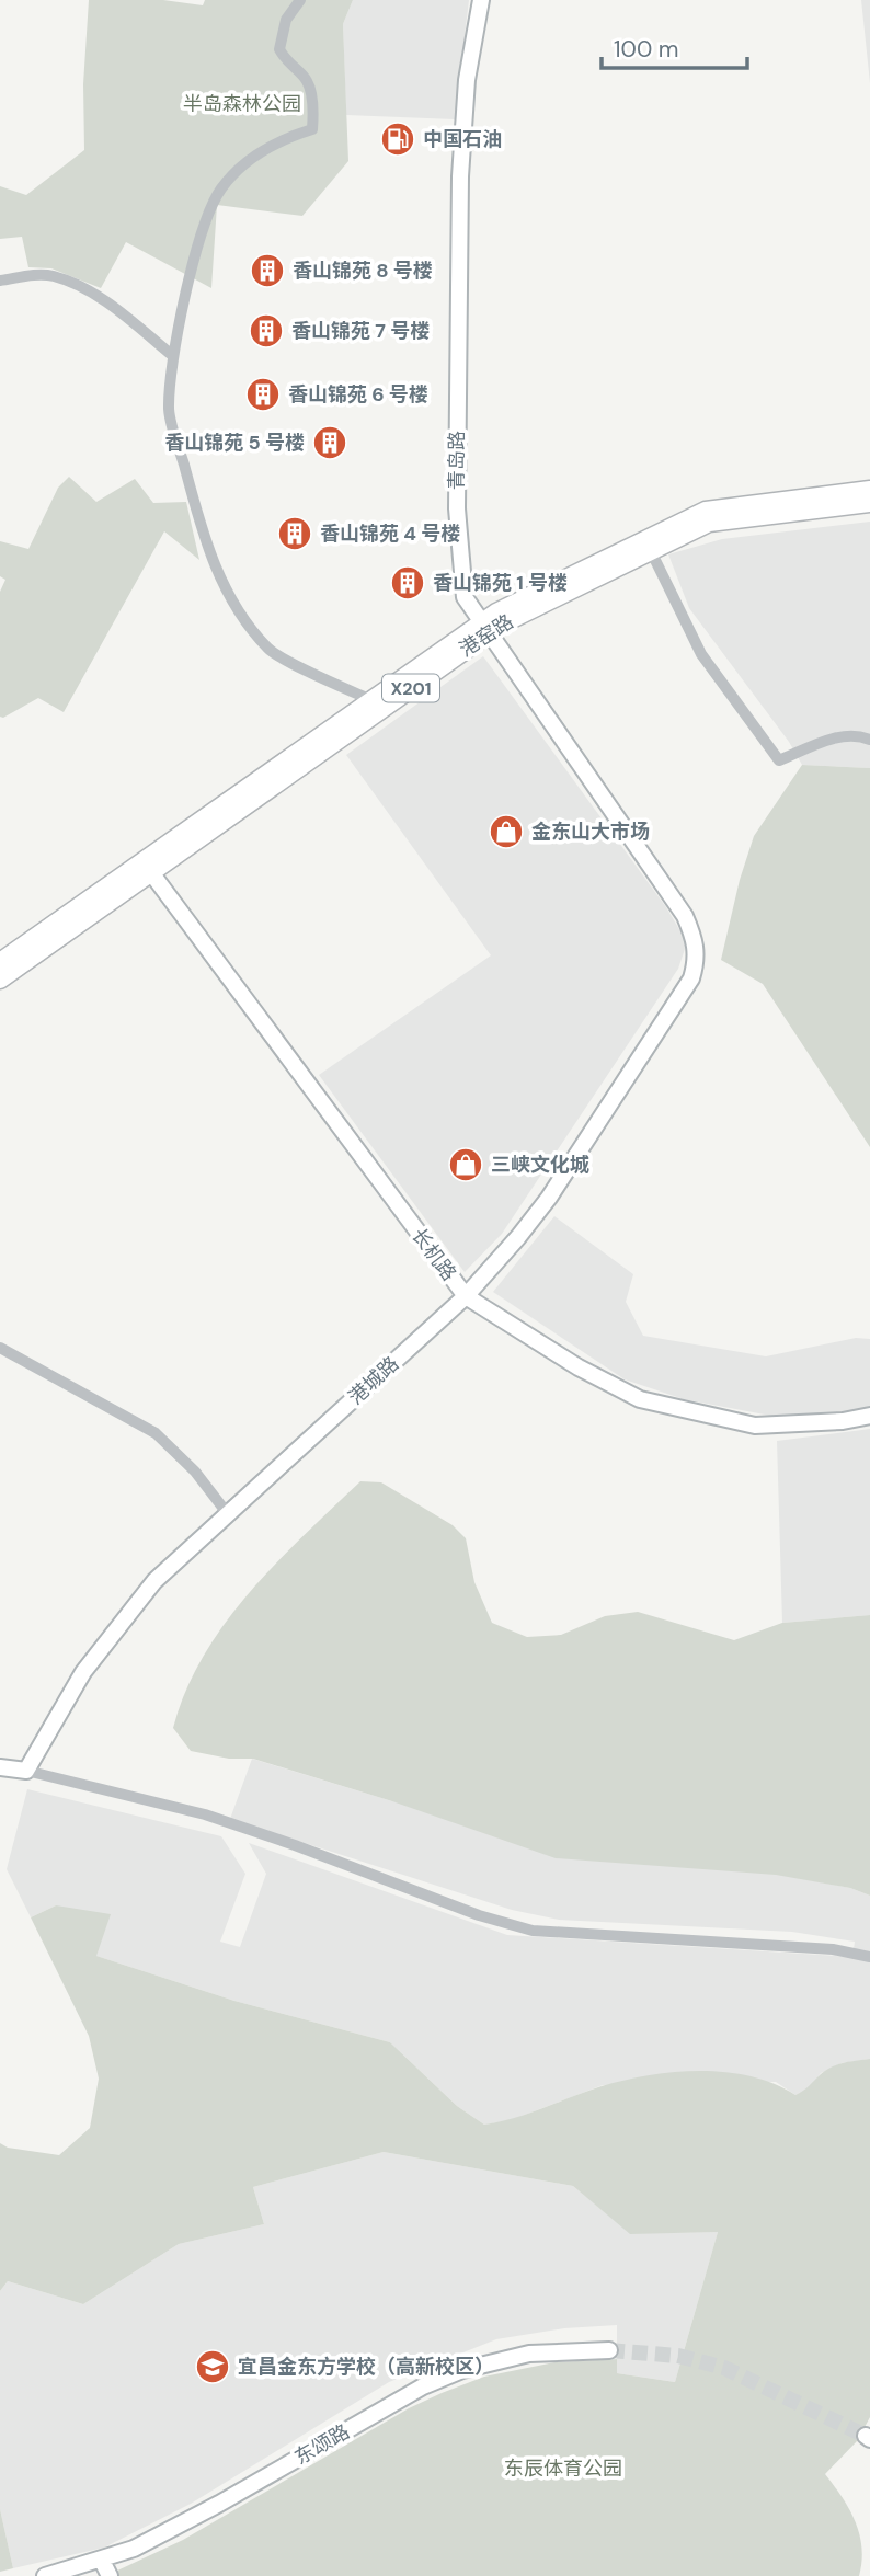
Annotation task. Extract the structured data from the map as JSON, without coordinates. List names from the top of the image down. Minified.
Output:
{"streets":{"main road":["港窑路","X201"],"street":["青岛路","长机路","港城路","东颂路"]},"crossings":[["青岛路","港窑路"],["青岛路","港城路"],["港窑路","长机路"],["长机路","港城路"]],"parks":["半岛森林公园","东辰体育公园"],"places":{"fuel station":["中国石油"],"building":["香山锦苑 8 号楼","香山锦苑 7 号楼","香山锦苑 6 号楼","香山锦苑 5 号楼","香山锦苑 4 号楼","香山锦苑 1 号楼"],"shop":["金东山大市场","三峡文化城"],"school or university":["宜昌金东方学校（高新校区）"]},"scale_bar":"100 m"}
